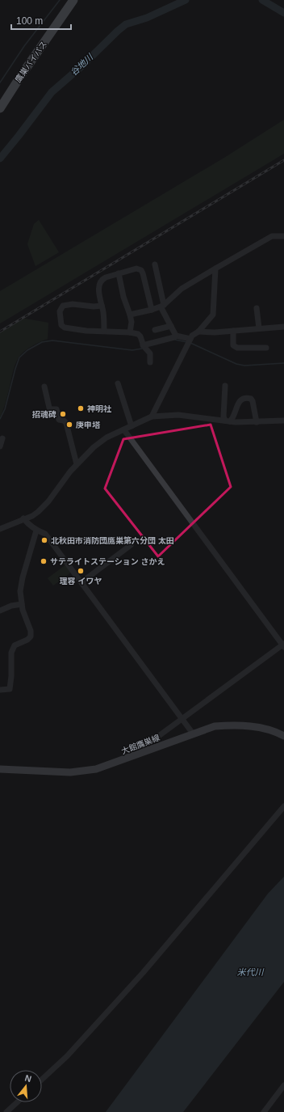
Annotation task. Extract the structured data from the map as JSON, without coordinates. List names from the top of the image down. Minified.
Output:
{"streets":{"highway":["鷹巣バイパス"],"main road":["大館鷹巣線"]},"water":["谷地川","米代川"],"places":["神明社","招魂碑","庚申塔","北秋田市消防団鷹巣第六分団 太田","サテライトステーション さかえ","理容 イワヤ"],"scale_bar":"100 m","north":"top"}
